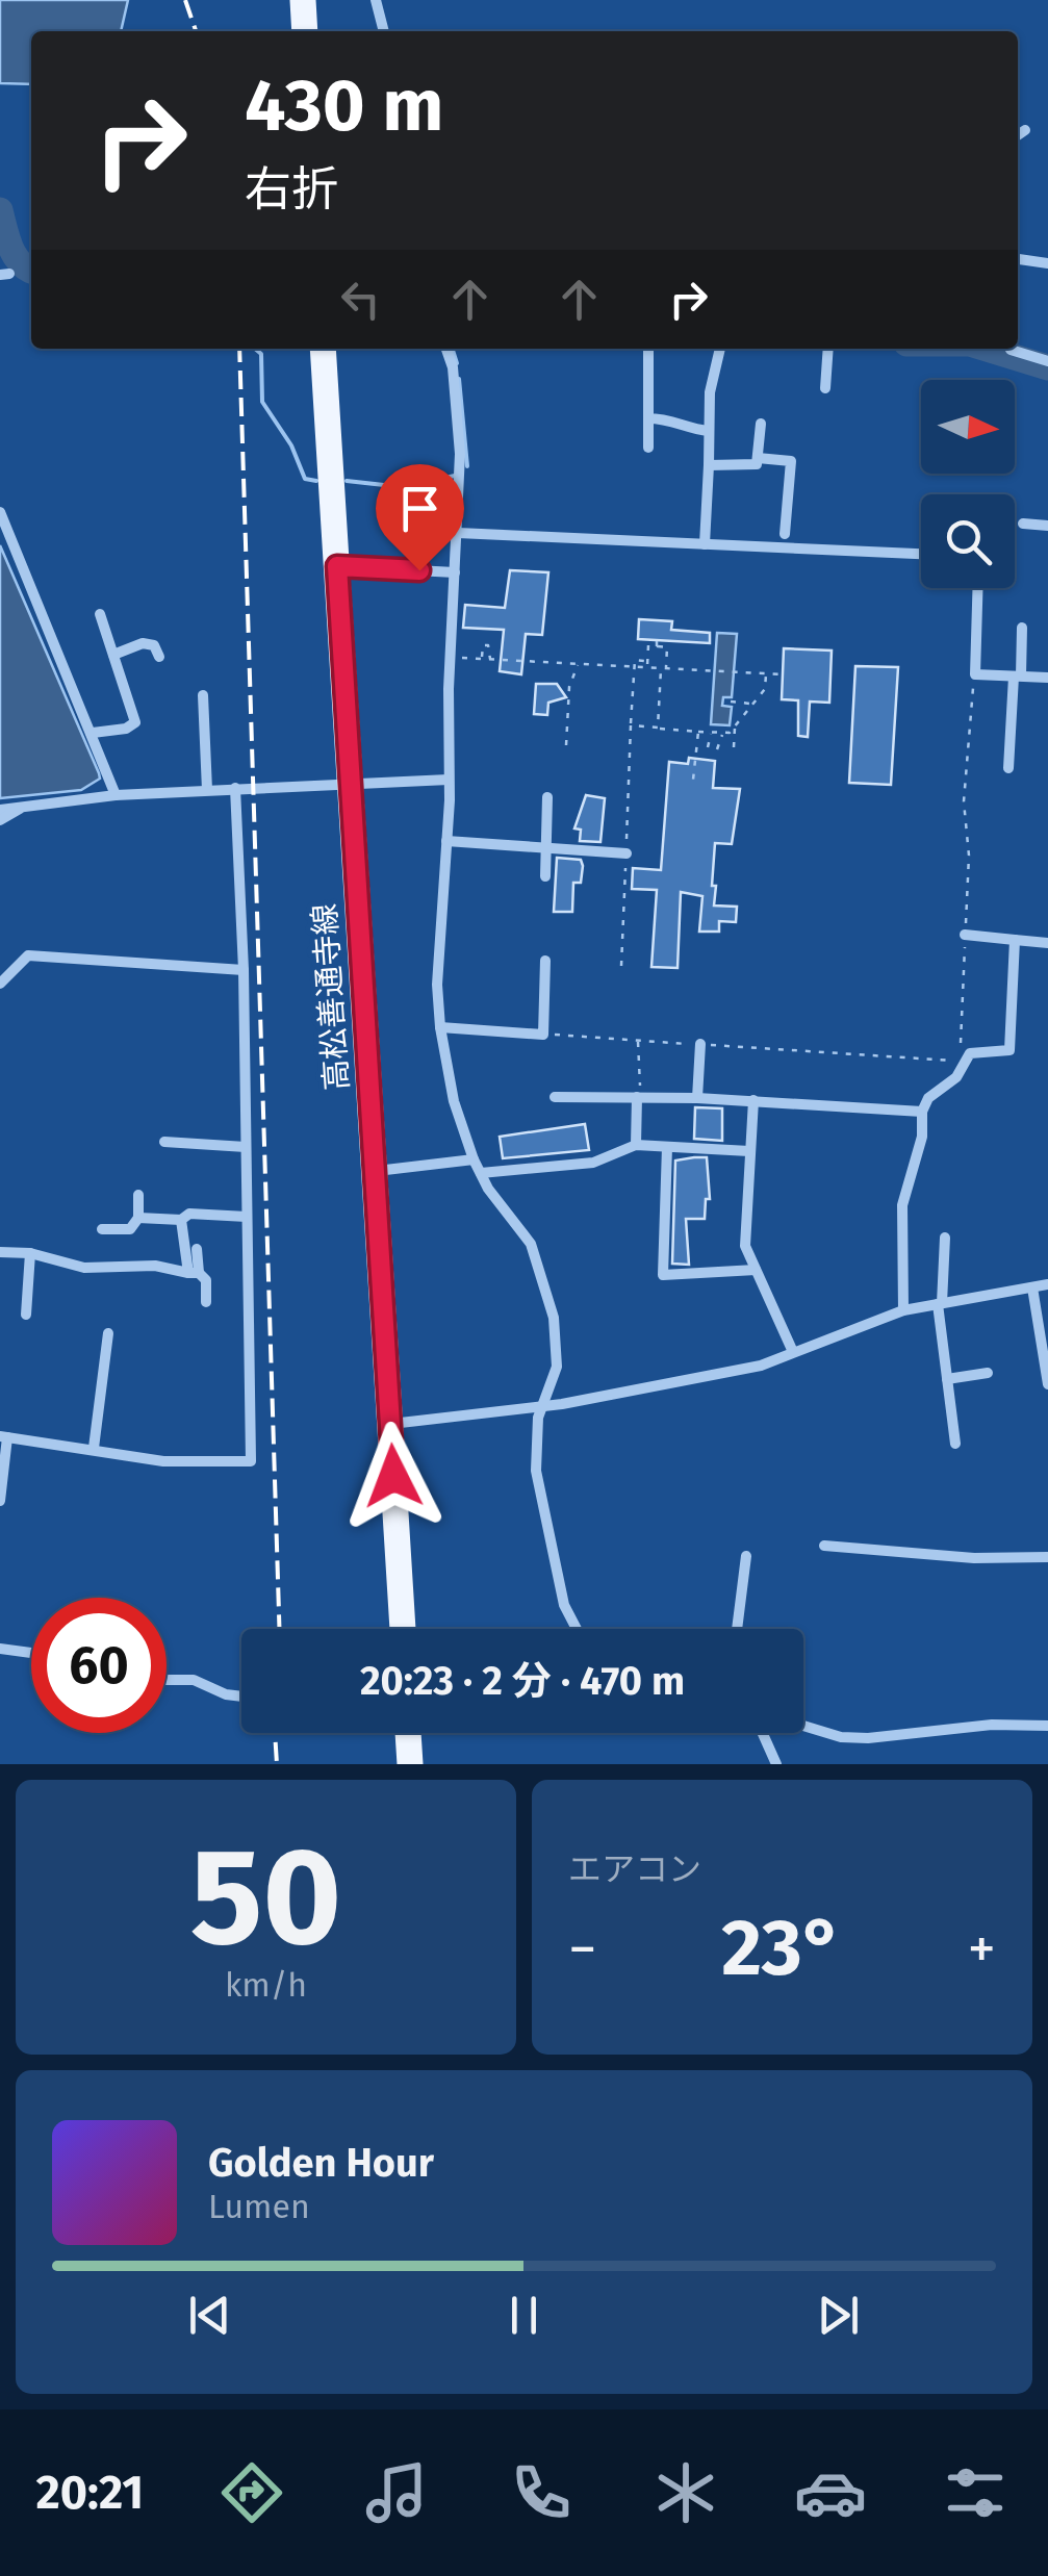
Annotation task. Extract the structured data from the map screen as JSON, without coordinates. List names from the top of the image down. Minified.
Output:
{"streets":{"main road":["高松善通寺線"]},"north":"right","page":{"turn":["430 m","右折"],"limit":"60","trip":"20:23 · 2 分 · 470 m","tile":[["50","km/h"],"エアコン"],"heat":["−","23°","+"],"song":["Golden Hour","Lumen"],"tabs":"20:21"}}
